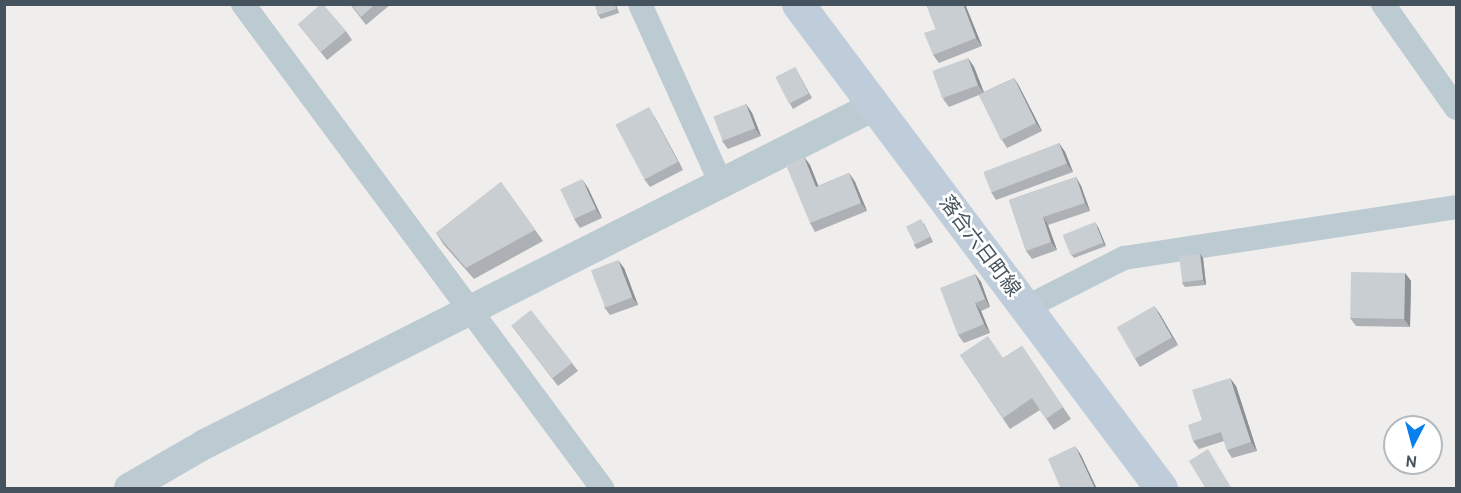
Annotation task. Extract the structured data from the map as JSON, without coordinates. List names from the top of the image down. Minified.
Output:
{"streets":{"main road":["落合六日町線"]},"north":"bottom"}
